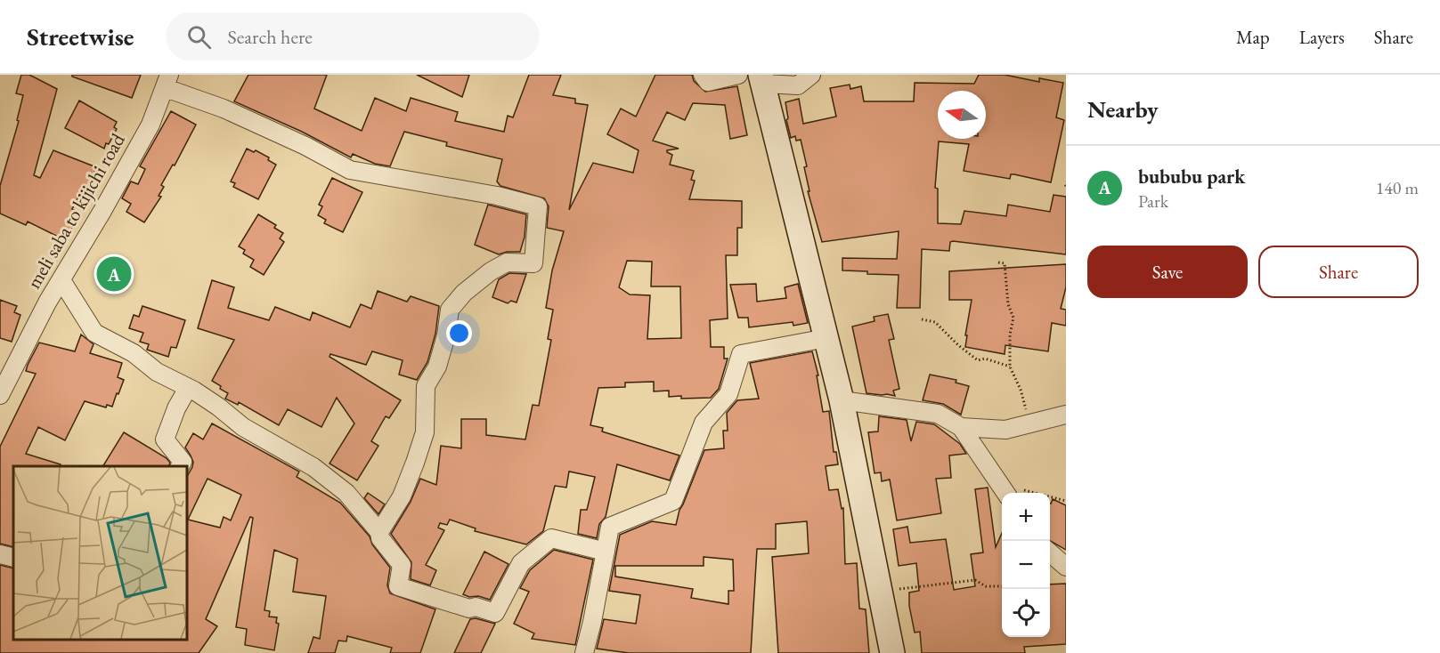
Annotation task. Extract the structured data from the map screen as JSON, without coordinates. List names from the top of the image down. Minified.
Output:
{"streets":{"street":["meli saba to kijichi road"]},"north":"left","page":{"header":"Streetwise","search":"Search here","nav":["Map","Layers","Share"],"heading":"Nearby","list":[{"mark":"A","name":"bububu park","note":"Park","value":"140 m"}],"buttons":["Save","Share"],"pins":"A","map_buttons":["+","−"]}}
